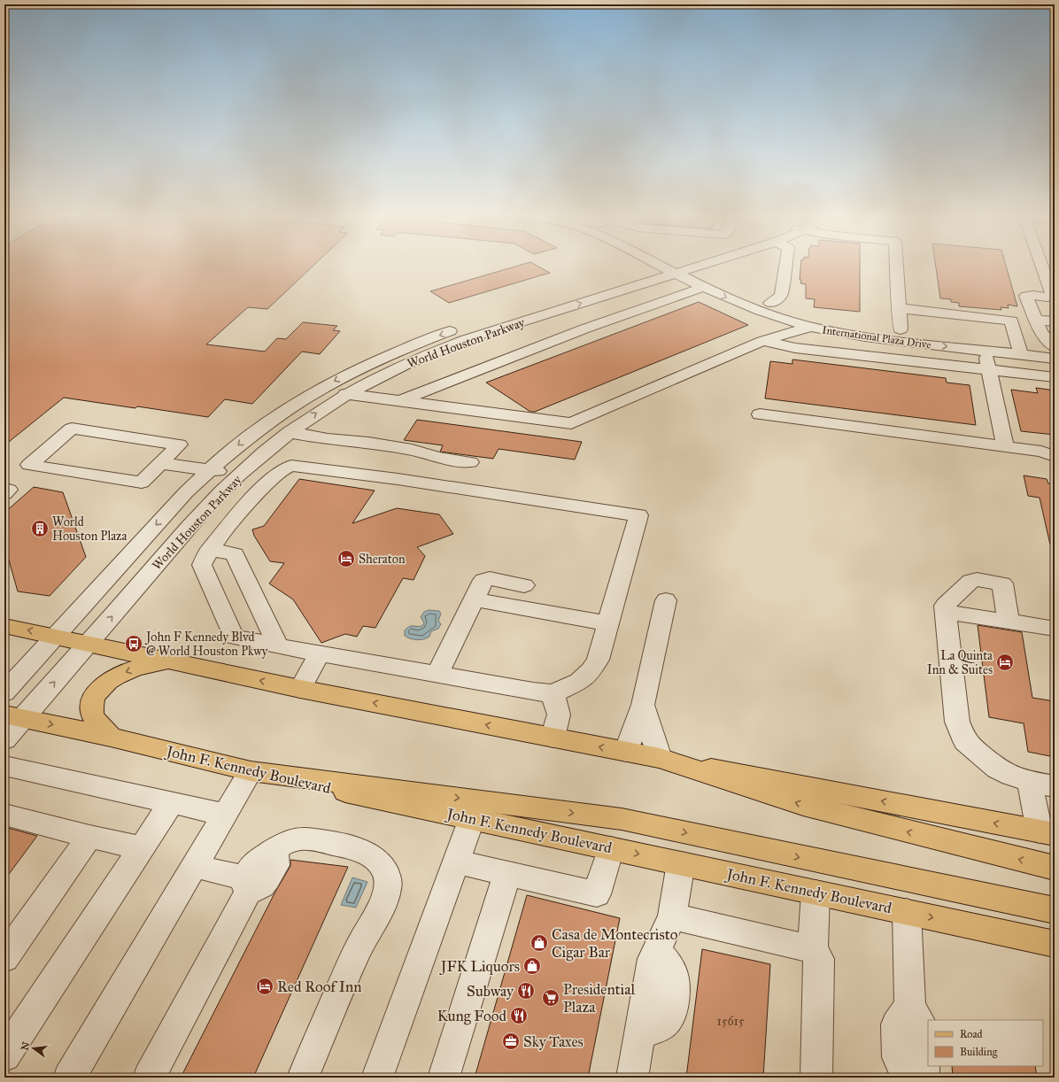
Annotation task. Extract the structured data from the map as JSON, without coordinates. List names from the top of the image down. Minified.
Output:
{"streets":{"main road":["John F. Kennedy Boulevard"],"street":["International Plaza Drive","World Houston Parkway"]},"crossings":[["International Plaza Drive","World Houston Parkway"],["World Houston Parkway","John F. Kennedy Boulevard"]],"places":{"building":["World Houston Plaza"],"hotel":["Sheraton","La Quinta Inn & Suites","Red Roof Inn"],"bus stop":["John F Kennedy Blvd @ World Houston Pkwy"],"shop":["Casa de Montecristo Cigar Bar","JFK Liquors"],"restaurant":["Subway","Kung Food"],"supermarket":["Presidential Plaza"],"office":["Sky Taxes"]},"house_numbers":["15615"],"legend":["Road","Building"],"north":"left"}
